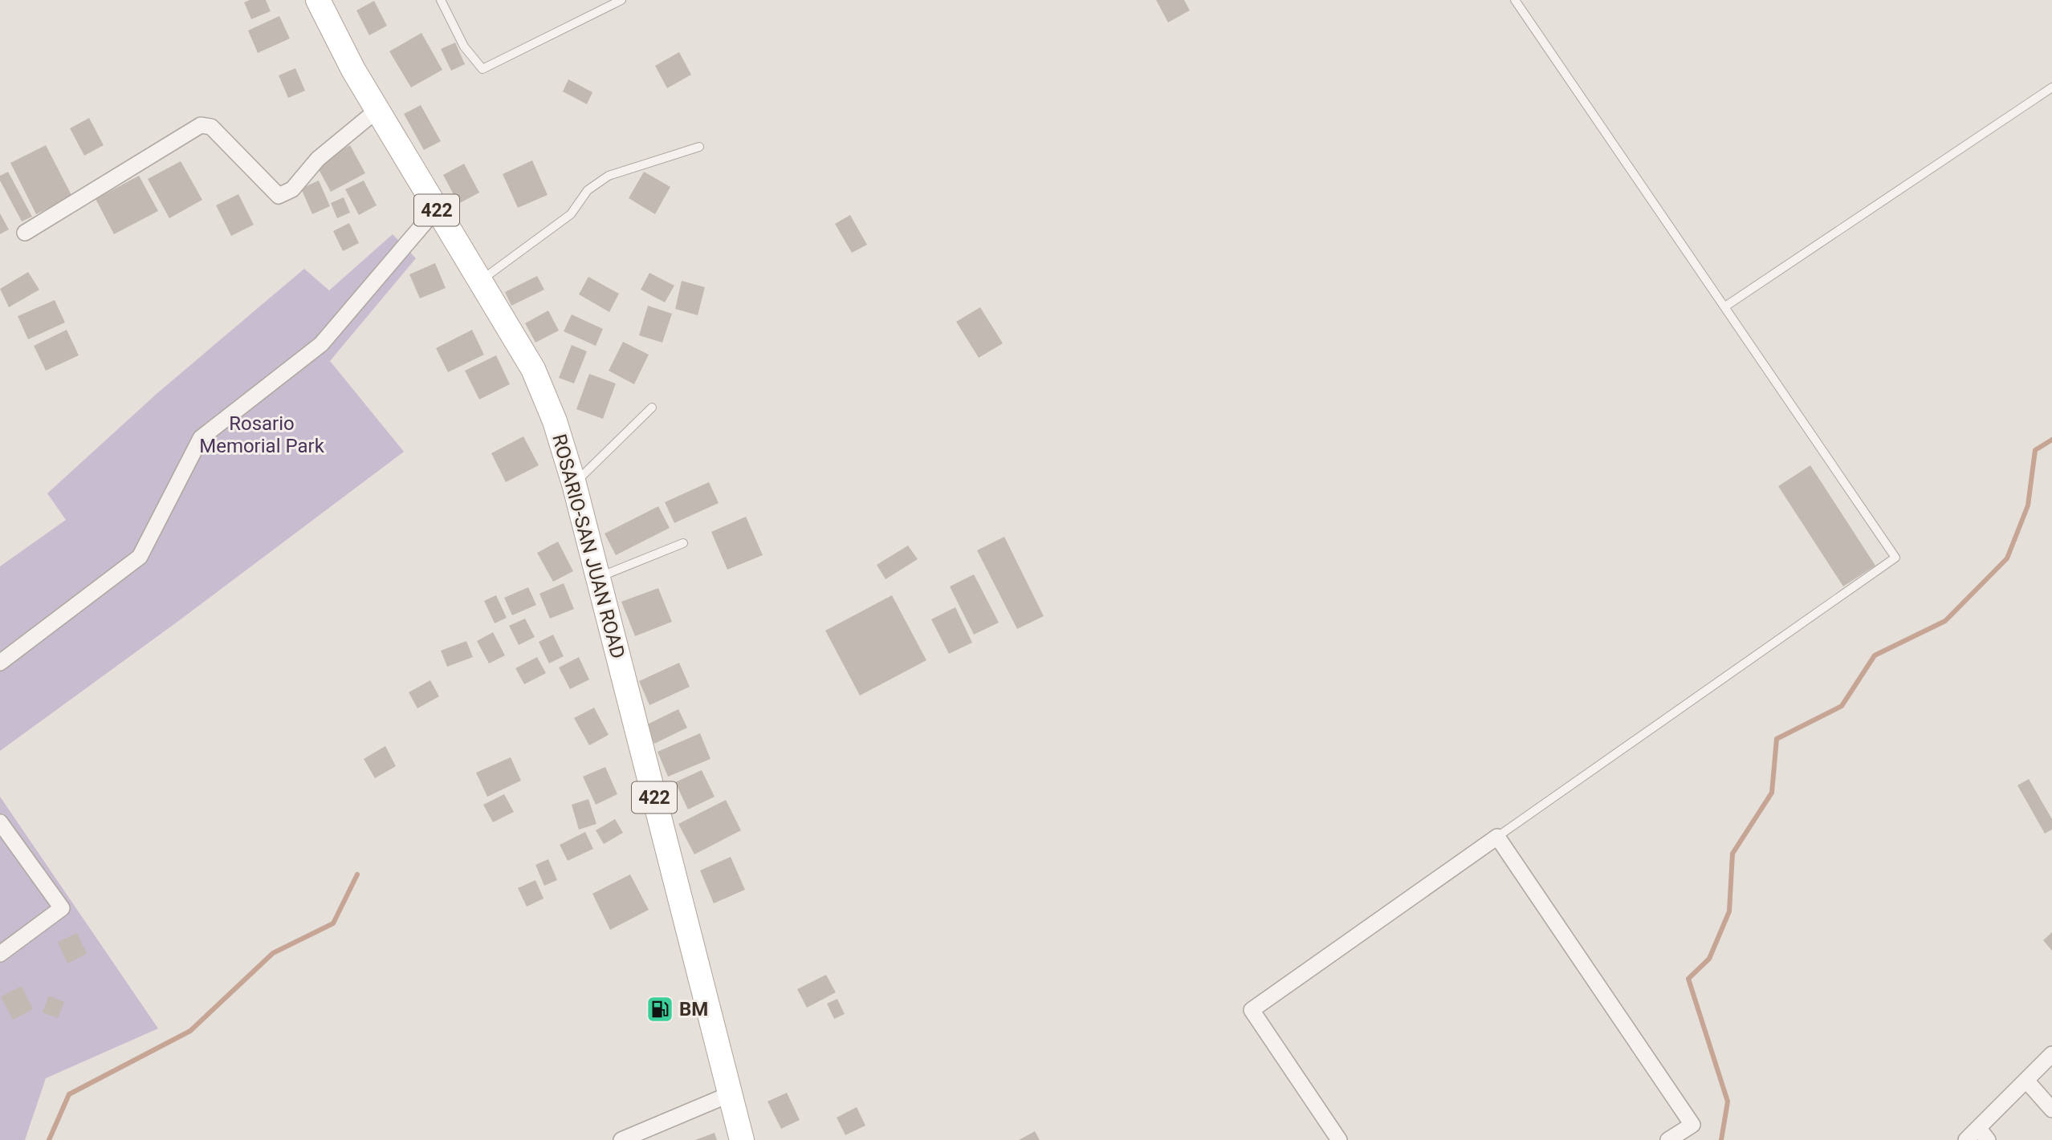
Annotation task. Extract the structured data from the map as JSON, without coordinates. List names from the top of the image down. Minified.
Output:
{"streets":{"main road":["422","ROSARIO-SAN JUAN ROAD"]},"parks":["Rosario Memorial Park"],"places":{"fuel station":["BM"]}}
